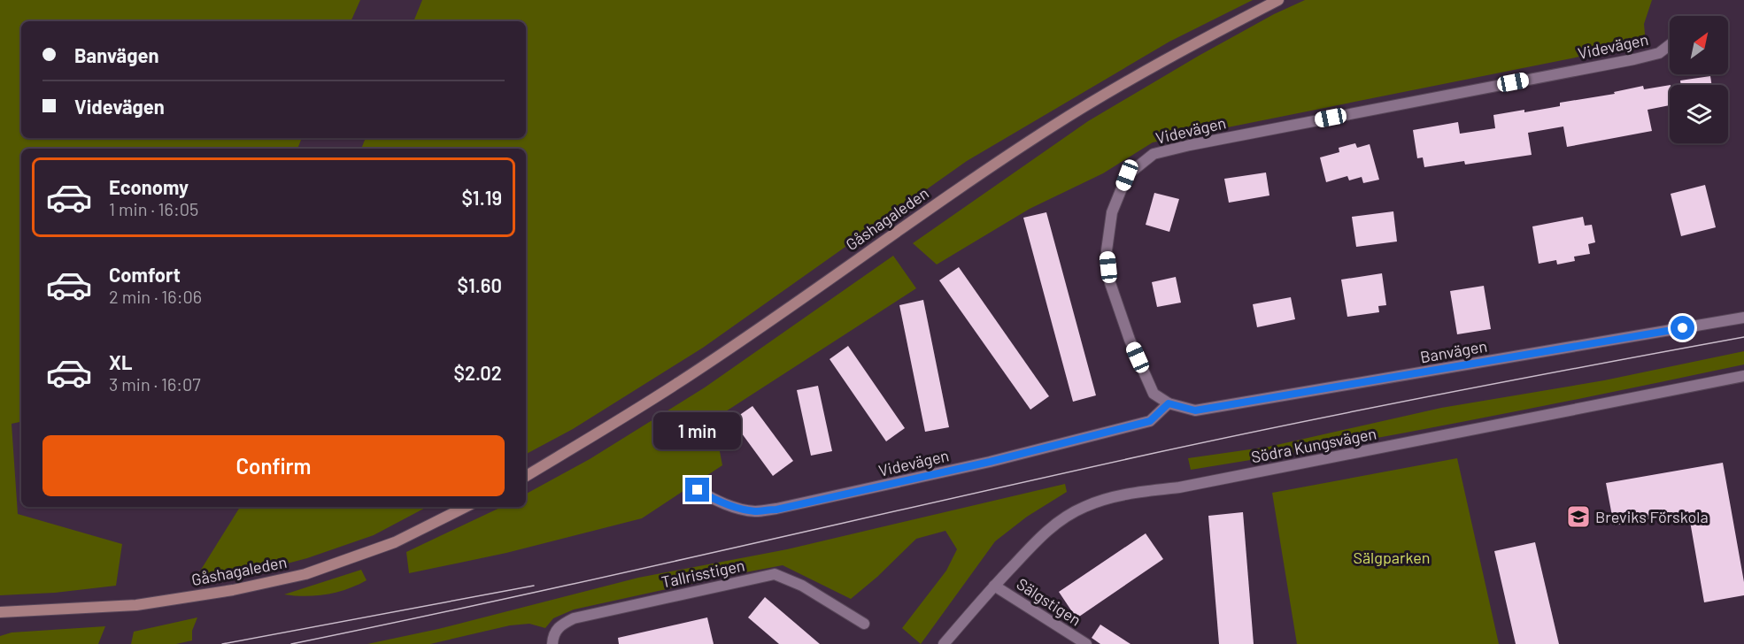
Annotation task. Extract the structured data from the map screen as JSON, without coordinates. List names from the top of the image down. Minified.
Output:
{"streets":{"main road":["Gåshagaleden"],"street":["Videvägen","Banvägen","Södra Kungsvägen","Tallrisstigen","Sälgstigen"]},"crossings":[["Videvägen","Banvägen"],["Södra Kungsvägen","Sälgstigen"]],"parks":["Sälgparken"],"places":{"school or university":["Breviks Förskola"]},"north":"top right","page":{"banner":["Banvägen","Videvägen"],"list":[{"name":"Economy","note":"1 min · 16:05","value":"$1.19"},{"name":"Comfort","note":"2 min · 16:06","value":"$1.60"},{"name":"XL","note":"3 min · 16:07","value":"$2.02"}],"bubble":"1 min","buttons":"Confirm"}}
